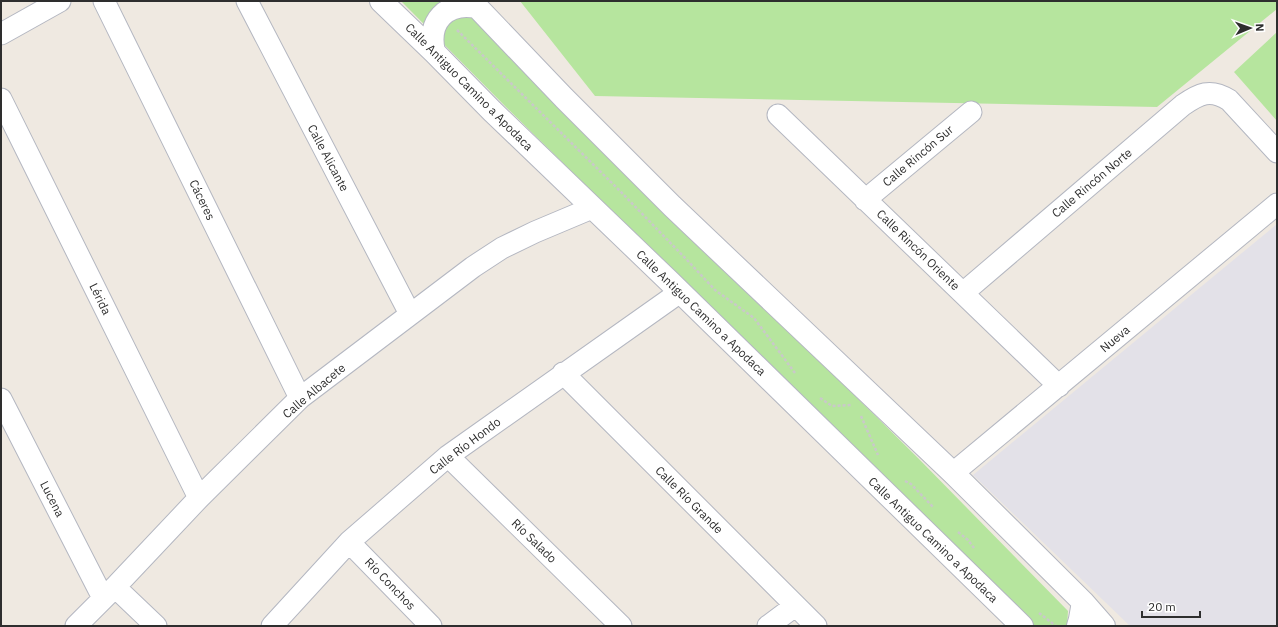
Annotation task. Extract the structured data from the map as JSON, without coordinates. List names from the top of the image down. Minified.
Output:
{"streets":{"street":["Calle Antiguo Camino a Apodaca","Calle Rincón Sur","Calle Alicante","Calle Rincón Norte","Cáceres","Calle Rincón Oriente","Lérida","Nueva","Calle Albacete","Calle Río Hondo","Lucena","Calle Río Grande","Río Salado","Río Conchos"]},"crossings":[["Calle Antiguo Camino a Apodaca","Calle Albacete"],["Calle Antiguo Camino a Apodaca","Calle Río Hondo"],["Calle Rincón Sur","Calle Rincón Oriente"],["Calle Alicante","Calle Albacete"],["Calle Rincón Norte","Calle Rincón Oriente"],["Cáceres","Calle Albacete"],["Calle Rincón Oriente","Nueva"],["Lérida","Calle Albacete"],["Calle Albacete","Lucena"],["Calle Río Hondo","Calle Río Grande"],["Calle Río Hondo","Río Salado"],["Calle Río Hondo","Río Conchos"]],"scale_bar":"20 m","north":"right"}
